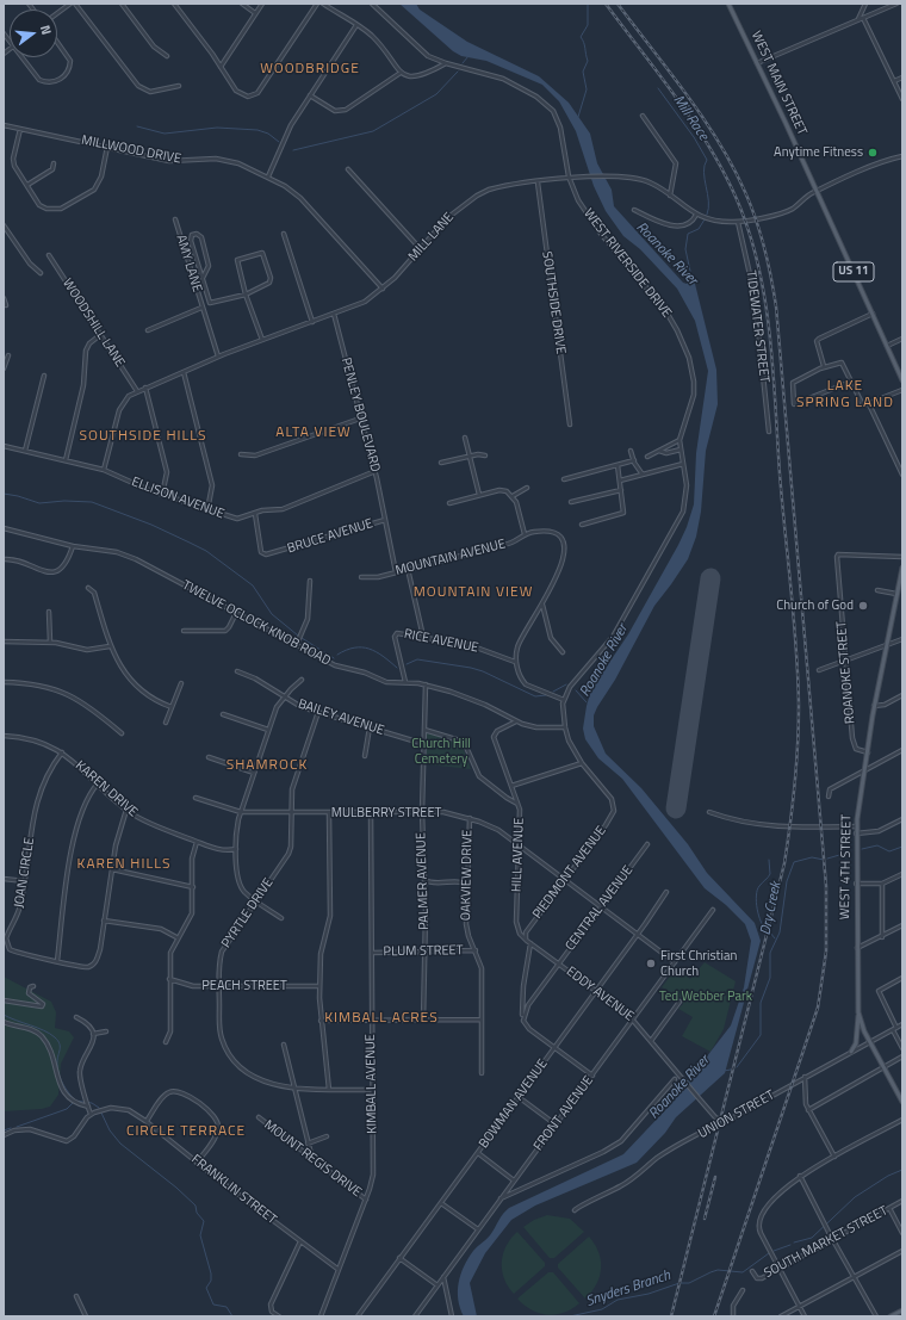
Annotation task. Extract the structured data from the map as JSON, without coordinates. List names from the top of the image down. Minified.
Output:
{"streets":{"main road":["WEST MAIN STREET","US 11","WEST 4TH STREET"],"street":["MILLWOOD DRIVE","MILL LANE","AMY LANE","WEST RIVERSIDE DRIVE","SOUTHSIDE DRIVE","WOODSHILL LANE","TIDEWATER STREET","PENLEY BOULEVARD","ELLISON AVENUE","BRUCE AVENUE","MOUNTAIN AVENUE","TWELVE OCLOCK KNOB ROAD","RICE AVENUE","ROANOKE STREET","BAILEY AVENUE","KAREN DRIVE","MULBERRY STREET","HILL AVENUE","JOAN CIRCLE","PIEDMONT AVENUE","OAKVIEW DRIVE","PALMER AVENUE","CENTRAL AVENUE","PYRTLE DRIVE","PLUM STREET","PEACH STREET","EDDY AVENUE","KIMBALL AVENUE","BOWMAN AVENUE","FRONT AVENUE","UNION STREET","MOUNT REGIS DRIVE","FRANKLIN STREET","SOUTH MARKET STREET"]},"crossings":[["WEST MAIN STREET","MILL LANE"],["MILLWOOD DRIVE","MILL LANE"],["MILL LANE","AMY LANE"],["MILL LANE","WEST RIVERSIDE DRIVE"],["MILL LANE","SOUTHSIDE DRIVE"],["MILL LANE","WOODSHILL LANE"],["MILL LANE","TIDEWATER STREET"],["MILL LANE","PENLEY BOULEVARD"],["PENLEY BOULEVARD","ELLISON AVENUE"],["PENLEY BOULEVARD","BRUCE AVENUE"],["PENLEY BOULEVARD","MOUNTAIN AVENUE"],["ELLISON AVENUE","BRUCE AVENUE"],["MOUNTAIN AVENUE","RICE AVENUE"],["TWELVE OCLOCK KNOB ROAD","RICE AVENUE"],["TWELVE OCLOCK KNOB ROAD","HILL AVENUE"],["TWELVE OCLOCK KNOB ROAD","PALMER AVENUE"],["ROANOKE STREET","WEST 4TH STREET"],["BAILEY AVENUE","PALMER AVENUE"],["BAILEY AVENUE","PYRTLE DRIVE"],["KAREN DRIVE","JOAN CIRCLE"],["MULBERRY STREET","HILL AVENUE"],["MULBERRY STREET","PIEDMONT AVENUE"],["MULBERRY STREET","OAKVIEW DRIVE"],["MULBERRY STREET","PALMER AVENUE"],["MULBERRY STREET","CENTRAL AVENUE"],["MULBERRY STREET","PYRTLE DRIVE"],["MULBERRY STREET","KIMBALL AVENUE"],["MULBERRY STREET","BOWMAN AVENUE"],["MULBERRY STREET","FRONT AVENUE"],["HILL AVENUE","PIEDMONT AVENUE"],["HILL AVENUE","EDDY AVENUE"],["WEST 4TH STREET","UNION STREET"],["PIEDMONT AVENUE","EDDY AVENUE"],["OAKVIEW DRIVE","PLUM STREET"],["PALMER AVENUE","PLUM STREET"],["CENTRAL AVENUE","EDDY AVENUE"],["PYRTLE DRIVE","PEACH STREET"],["PYRTLE DRIVE","KIMBALL AVENUE"],["PLUM STREET","KIMBALL AVENUE"],["EDDY AVENUE","BOWMAN AVENUE"],["EDDY AVENUE","FRONT AVENUE"],["EDDY AVENUE","UNION STREET"],["KIMBALL AVENUE","MOUNT REGIS DRIVE"],["KIMBALL AVENUE","FRANKLIN STREET"]],"districts":["WOODBRIDGE","LAKE SPRING LAND","ALTA VIEW","SOUTHSIDE HILLS","MOUNTAIN VIEW","SHAMROCK","KAREN HILLS","KIMBALL ACRES","CIRCLE TERRACE"],"water":["Mill Race","Roanoke River","Dry Creek","Snyders Branch"],"parks":["Church Hill Cemetery","Ted Webber Park"],"places":["Anytime Fitness","Church of God","First Christian Church"],"north":"right"}
